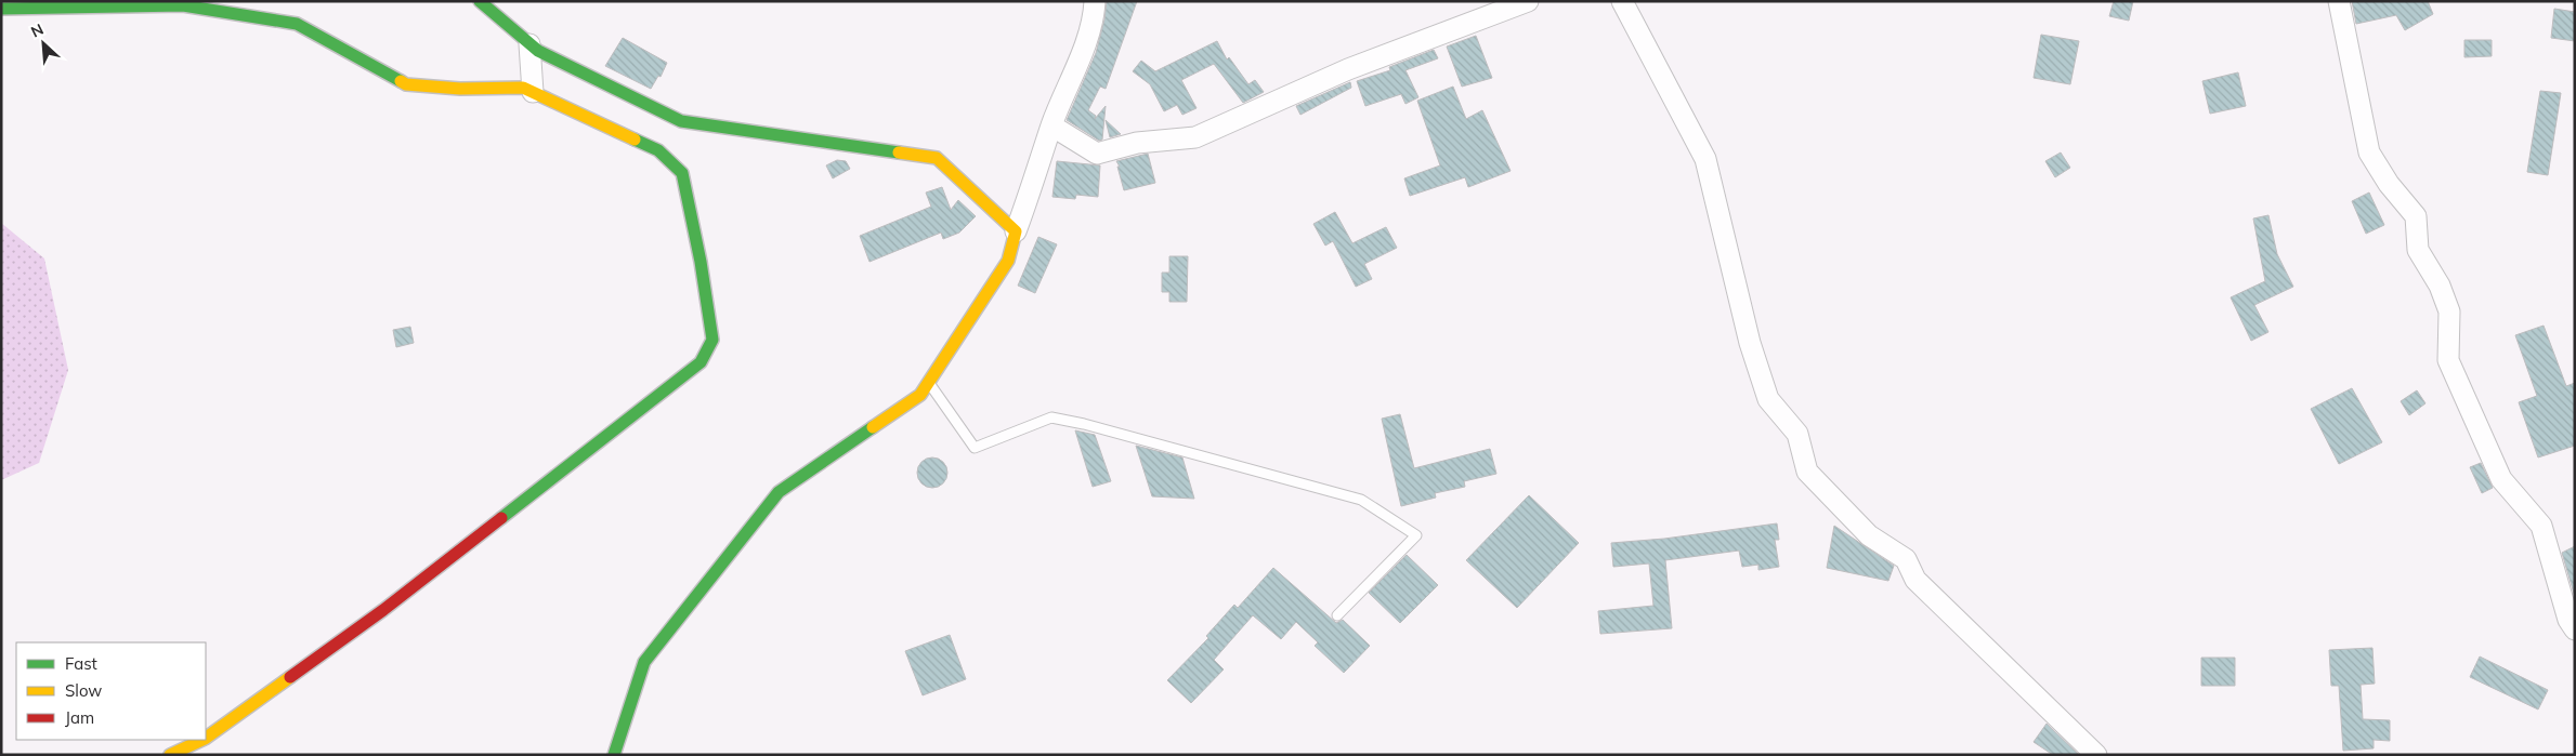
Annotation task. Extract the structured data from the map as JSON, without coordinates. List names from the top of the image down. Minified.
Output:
{"legend":["Fast","Slow","Jam"],"north":"top left"}
